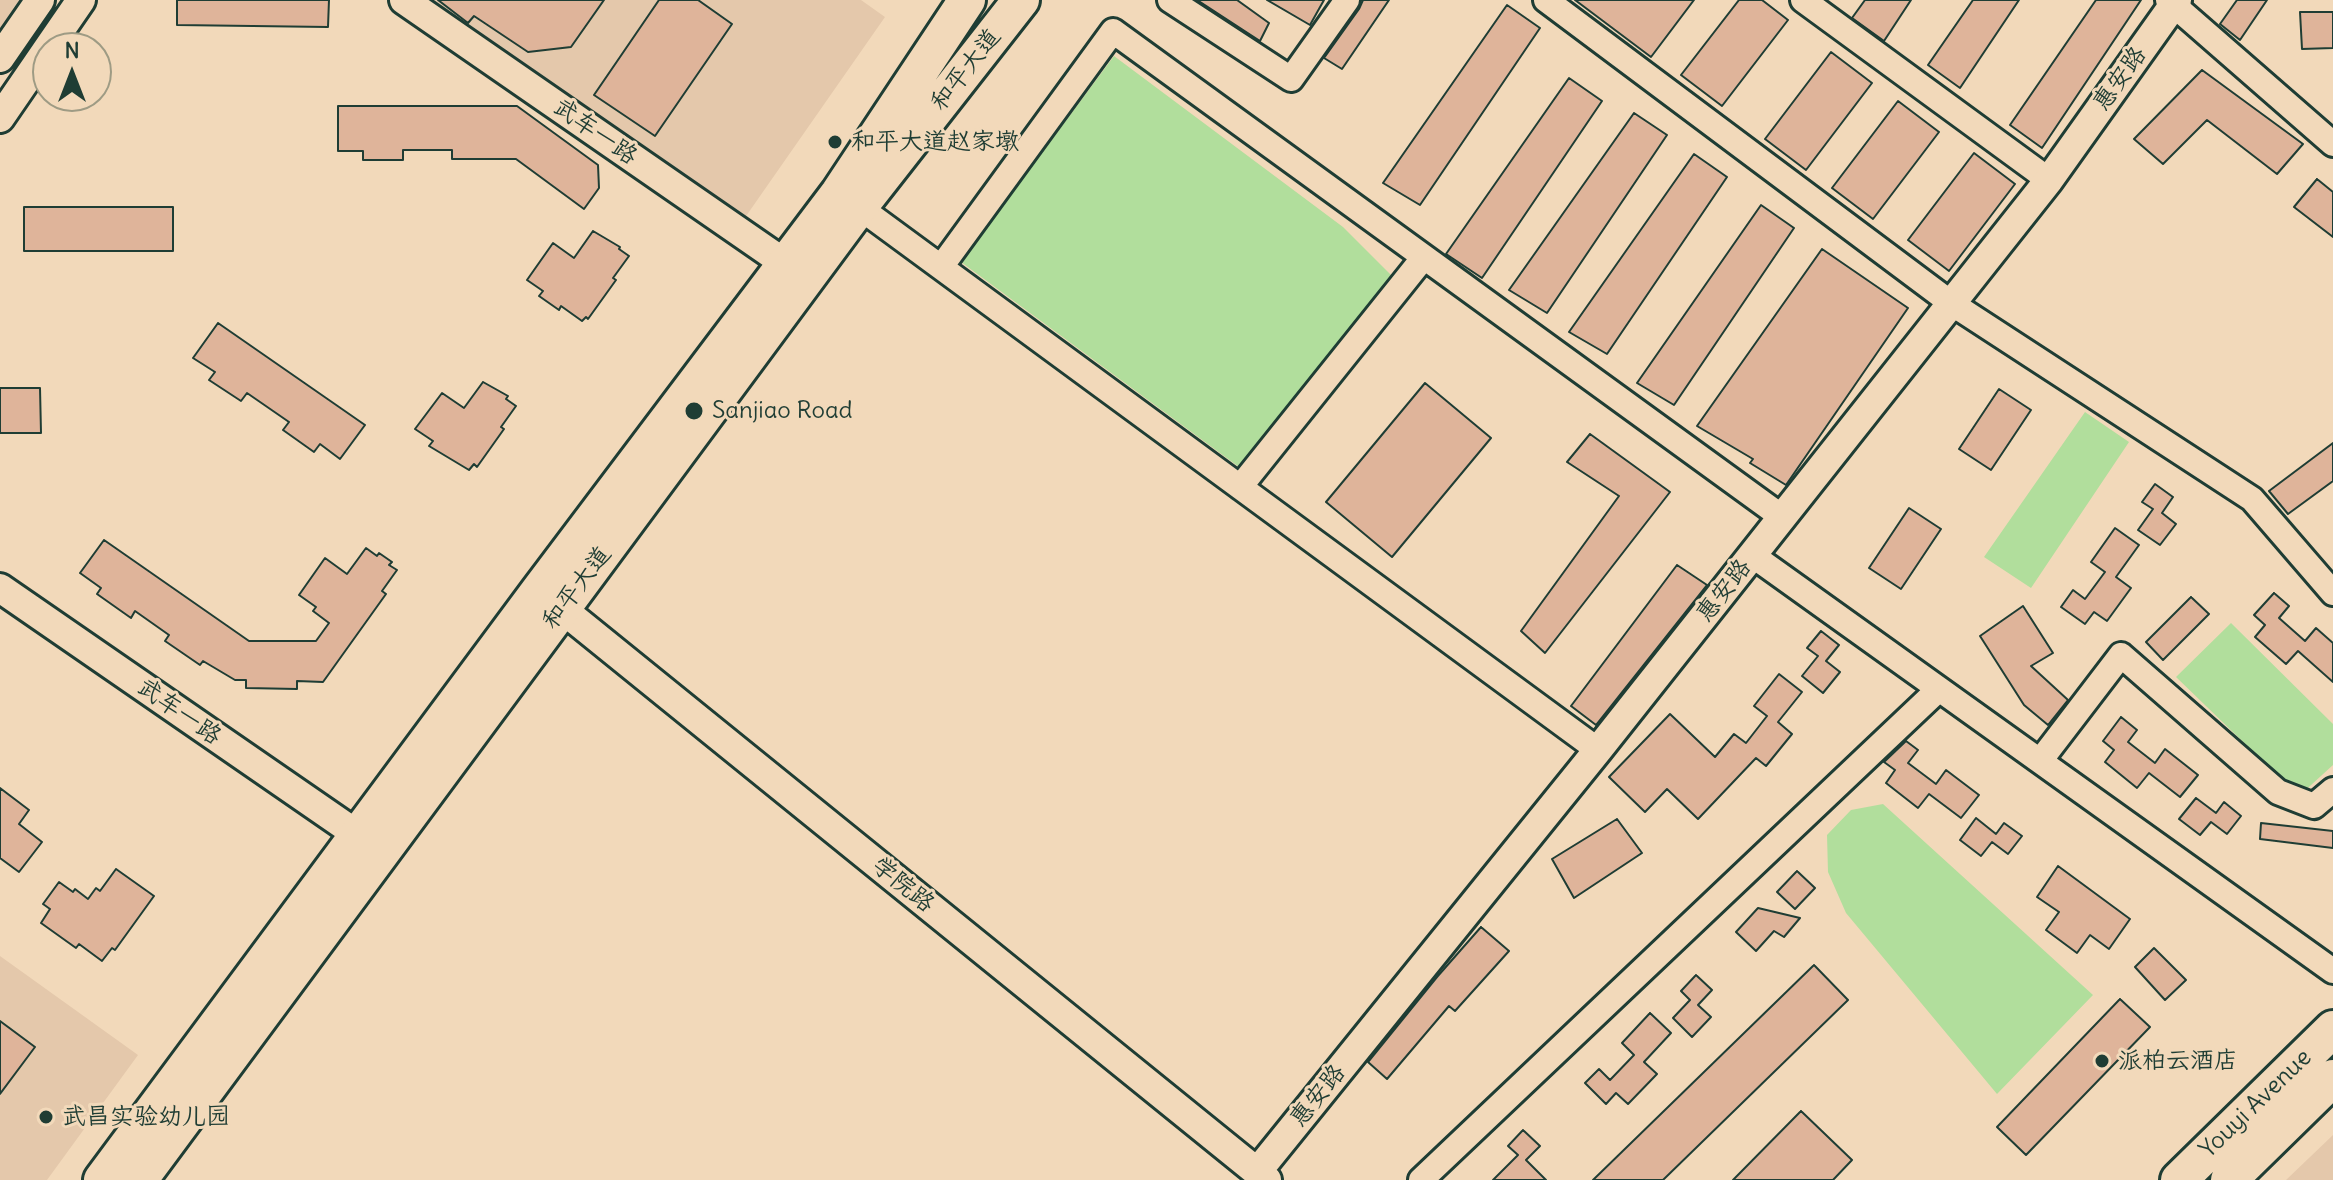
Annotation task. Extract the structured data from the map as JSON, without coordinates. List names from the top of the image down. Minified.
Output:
{"streets":{"main road":["和平大道","Youyi Avenue"],"street":["惠安路","武车一路","学院路"]},"crossings":[["和平大道","武车一路"],["和平大道","学院路"],["惠安路","学院路"]],"places":["和平大道赵家墩","Sanjiao Road","派柏云酒店","武昌实验幼儿园"],"north":"top"}
